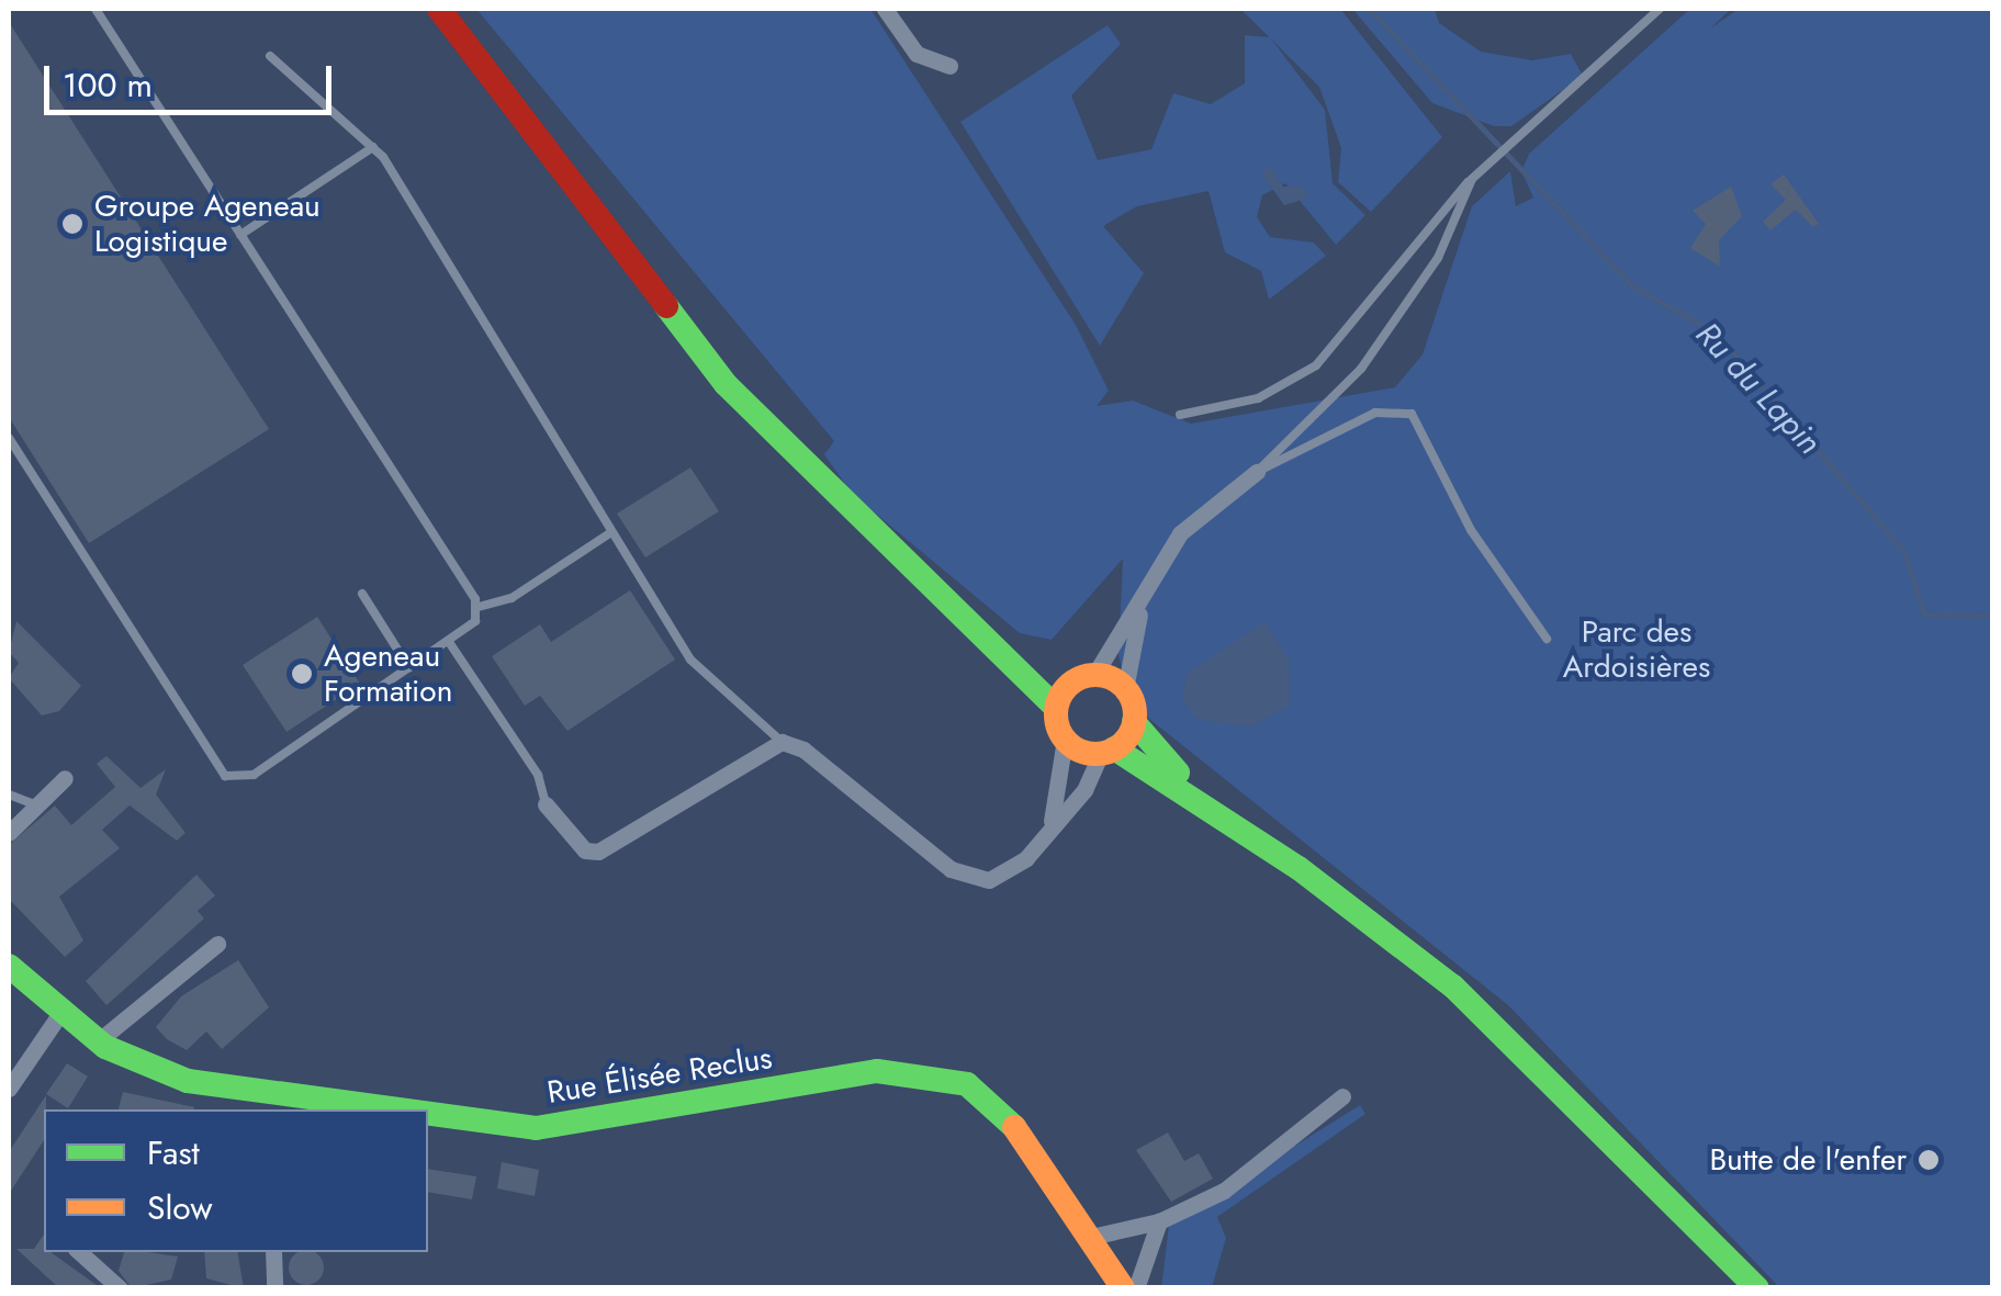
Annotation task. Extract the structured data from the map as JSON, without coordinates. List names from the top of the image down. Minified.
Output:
{"streets":{"main road":["Rue Élisée Reclus"]},"water":["Ru du Lapin"],"parks":["Parc des Ardoisières"],"places":["Groupe Ageneau Logistique","Ageneau Formation","Butte de l'enfer"],"legend":["Fast","Slow"],"scale_bar":"100 m"}
